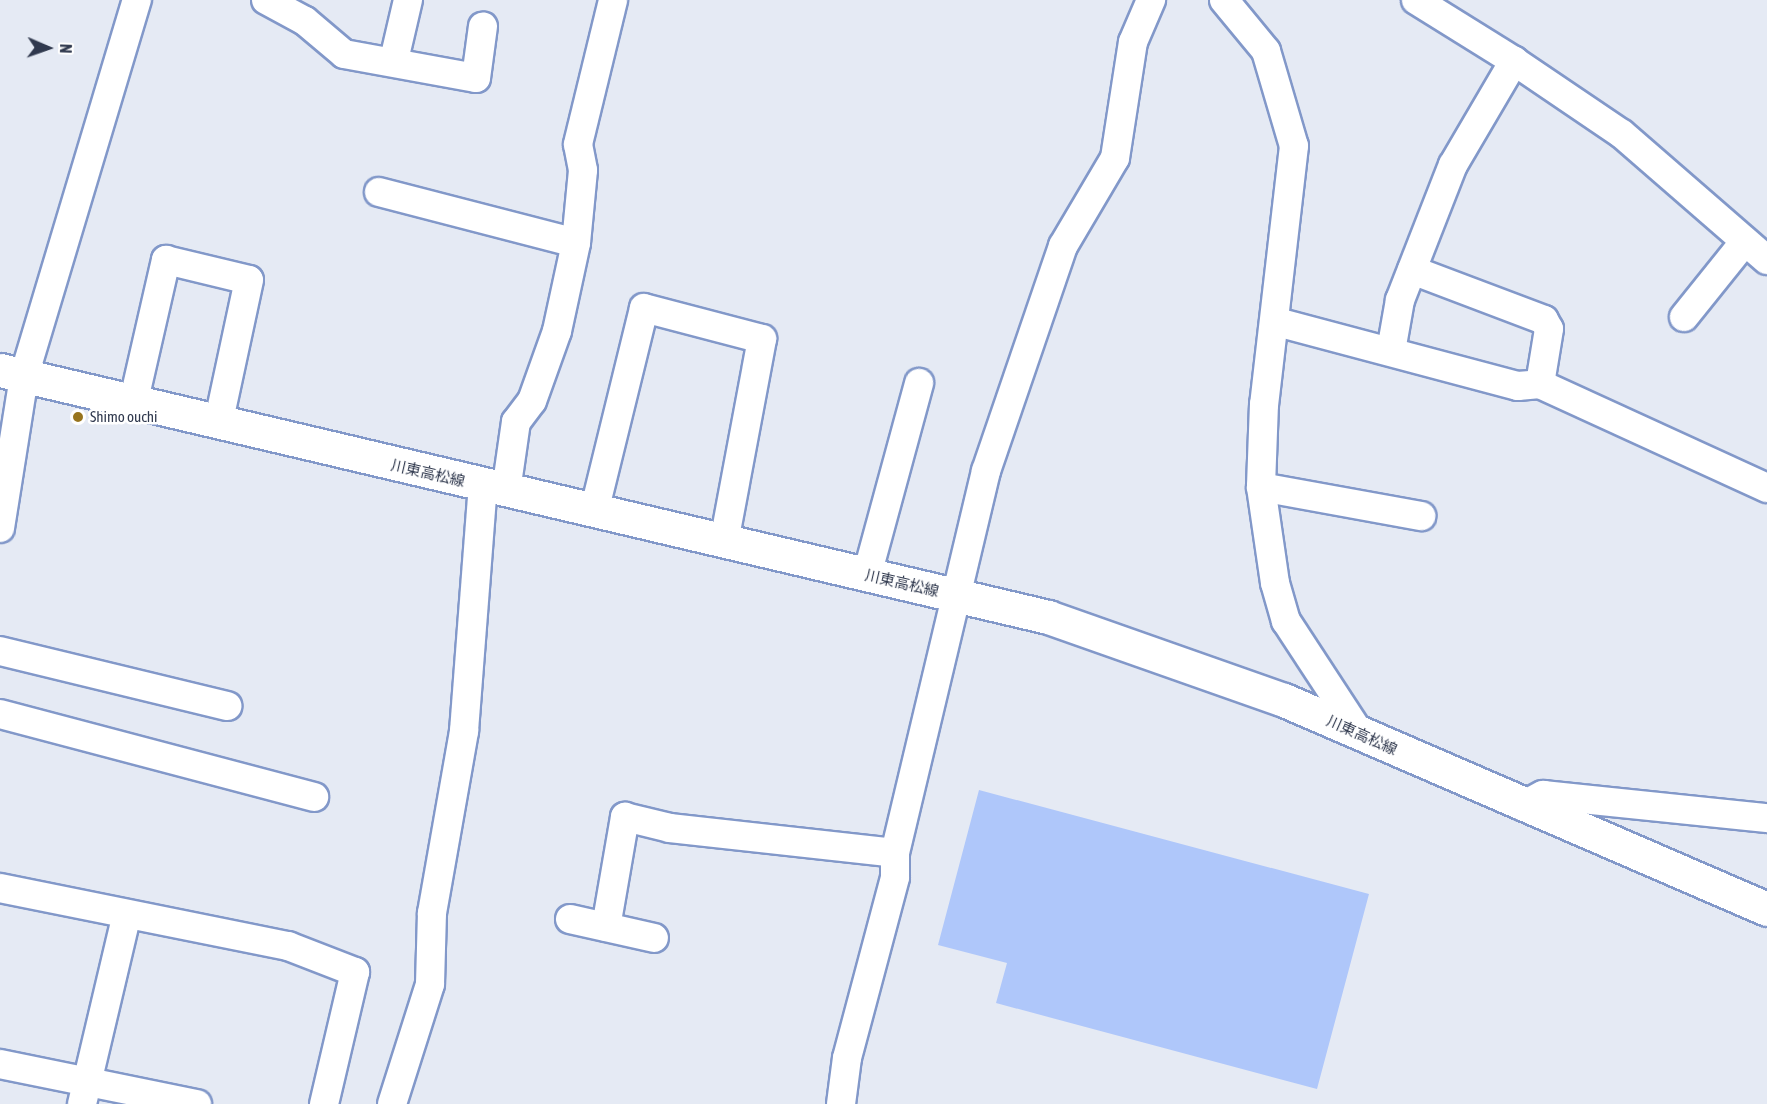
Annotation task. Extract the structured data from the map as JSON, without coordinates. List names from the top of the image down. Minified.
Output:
{"streets":{"main road":["川東高松線"]},"places":["Shimo ouchi"],"north":"right"}
